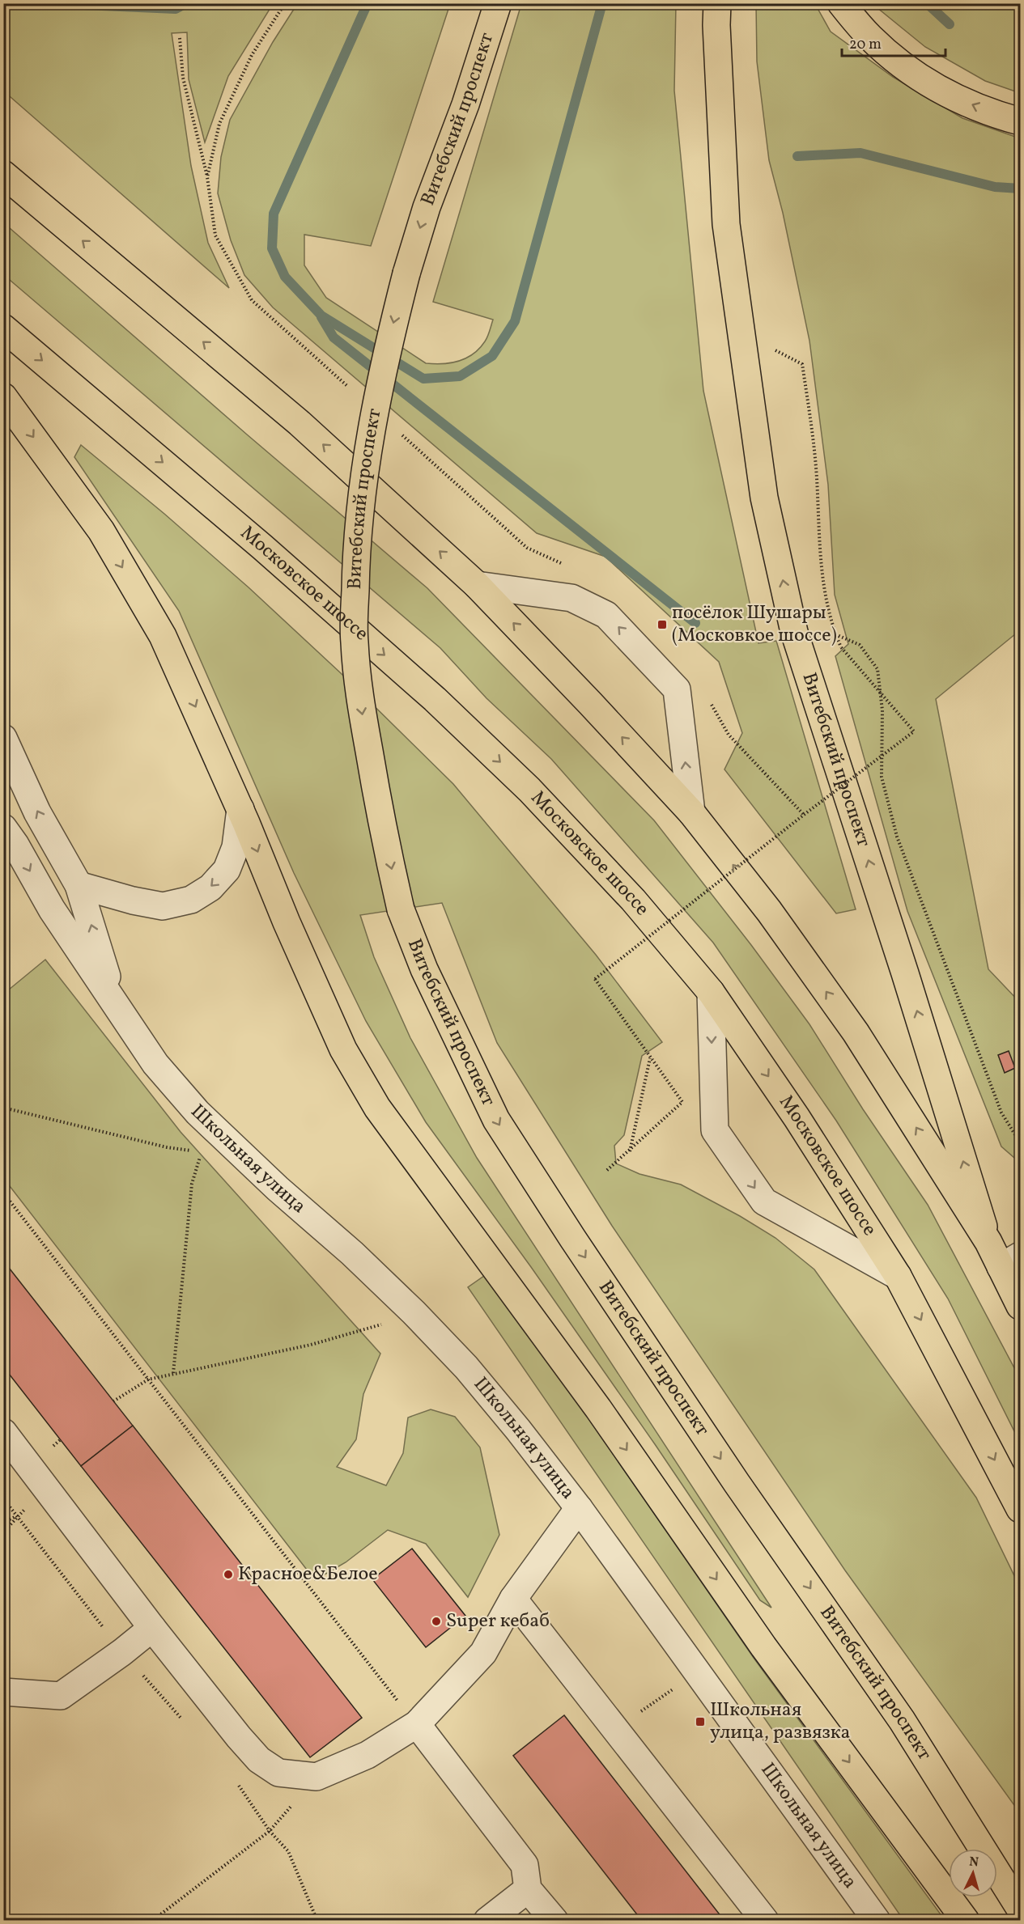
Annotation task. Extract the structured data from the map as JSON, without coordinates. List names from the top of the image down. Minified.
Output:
{"streets":{"main road":["Витебский проспект","Московское шоссе"],"street":["Школьная улица"]},"places":{"transit":["посёлок Шушары (Московкое шоссе)","Школьная улица, развязка"],"other":["Красное&Белое","Super кебаб"]},"scale_bar":"20 m","north":"top"}
